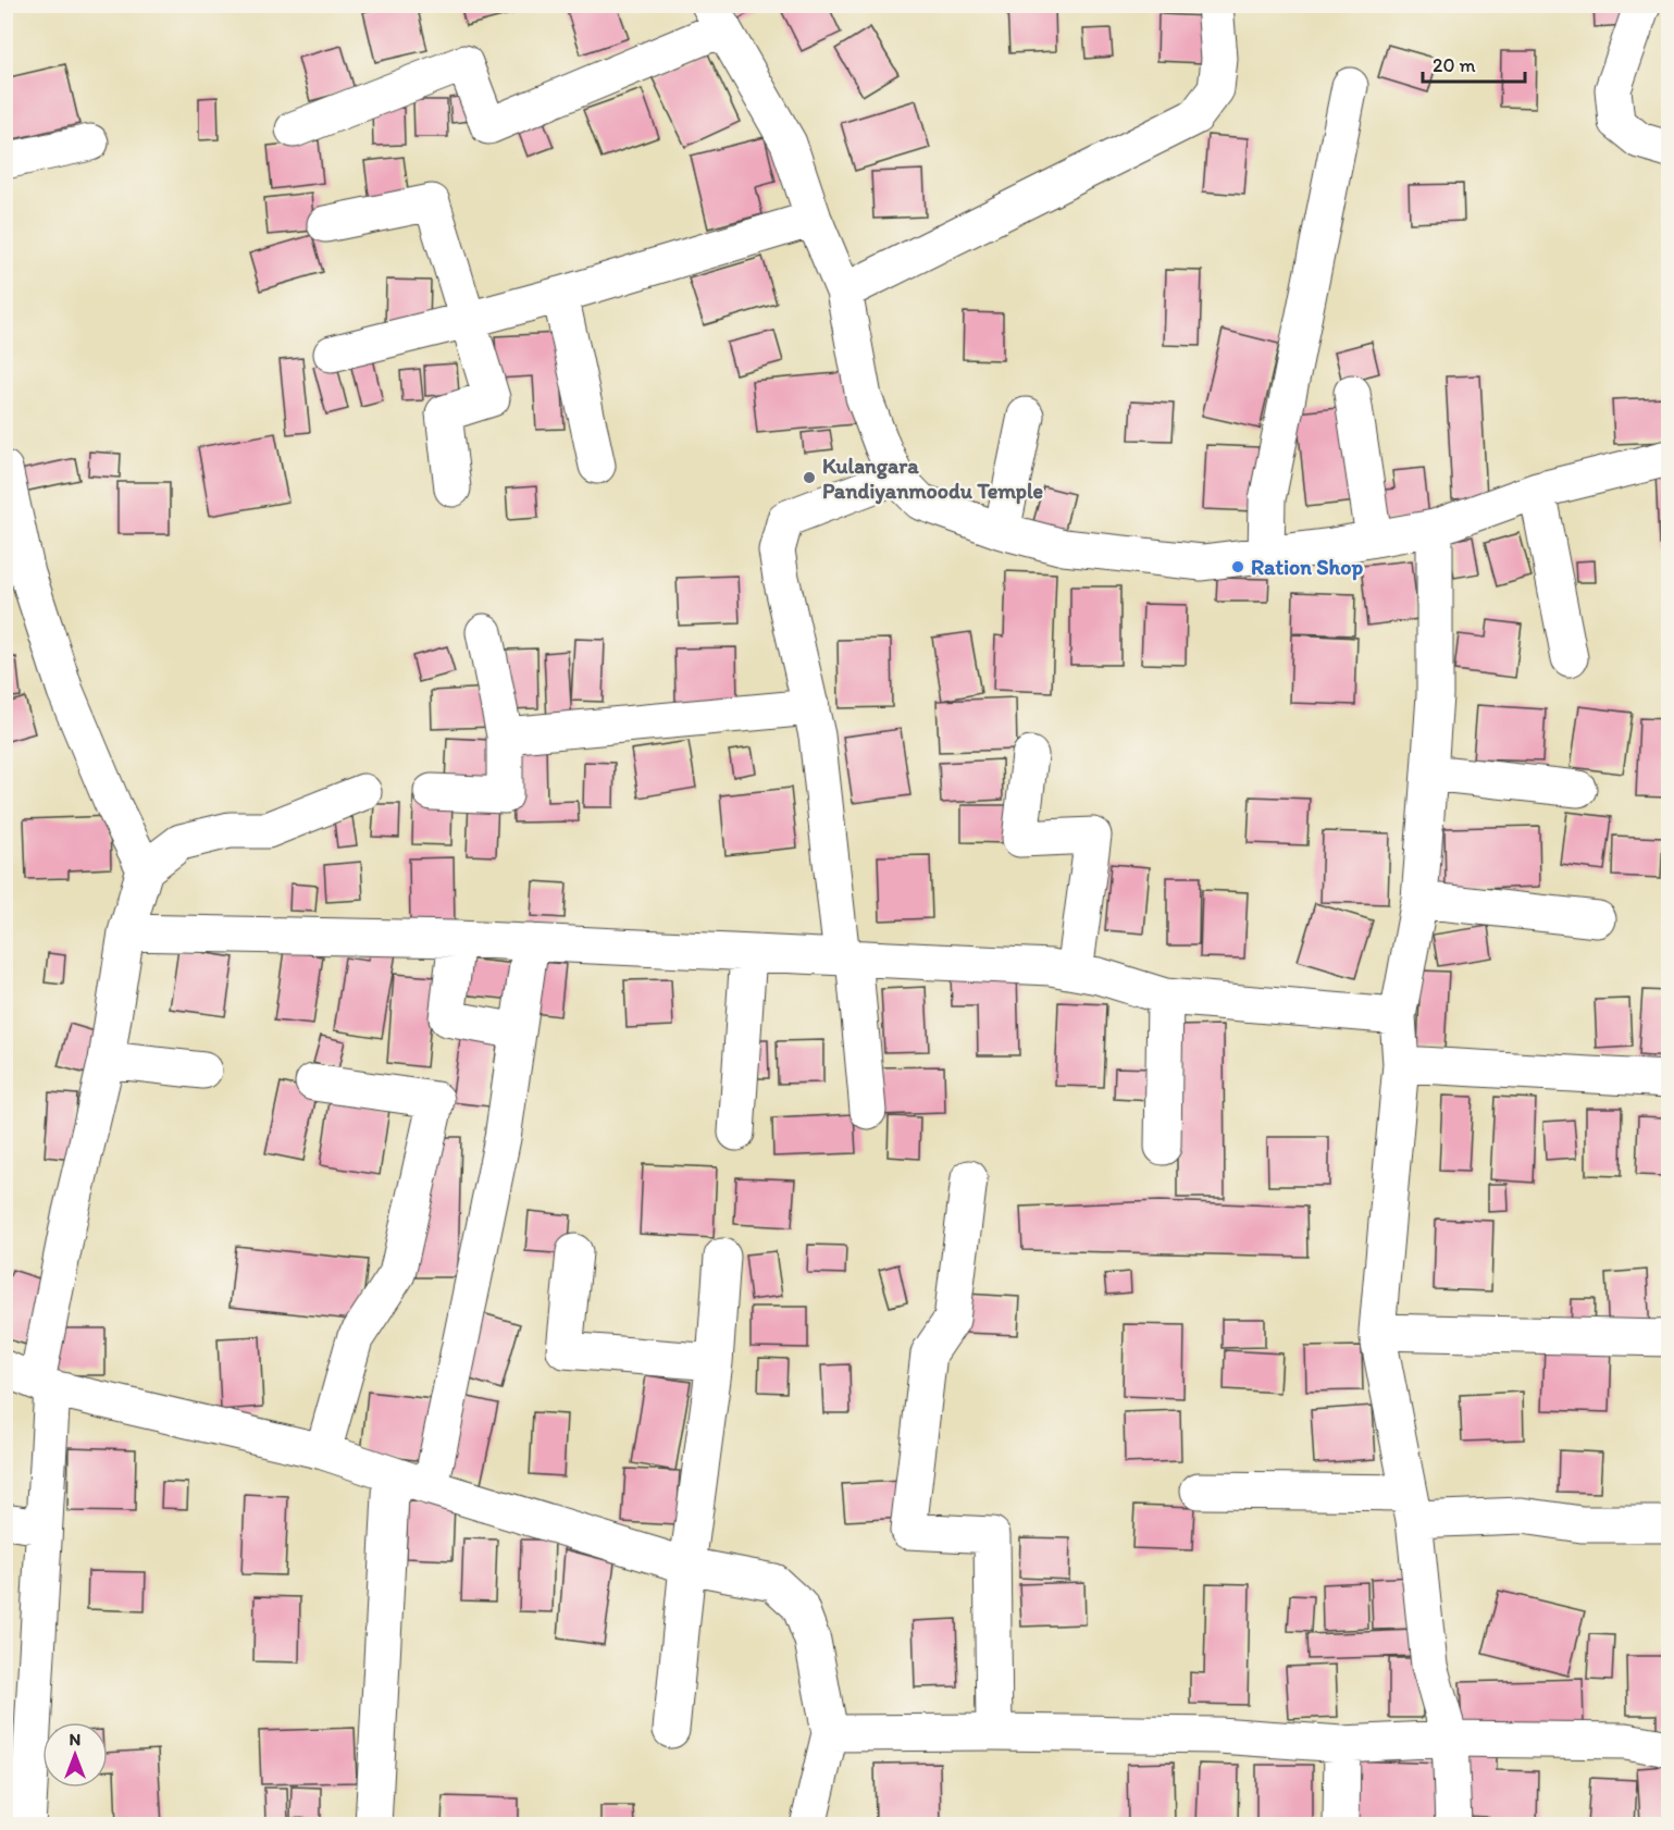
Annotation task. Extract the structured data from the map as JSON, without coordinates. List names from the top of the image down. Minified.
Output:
{"places":["Kulangara Pandiyanmoodu Temple","Ration Shop"],"scale_bar":"20 m","north":"top"}
